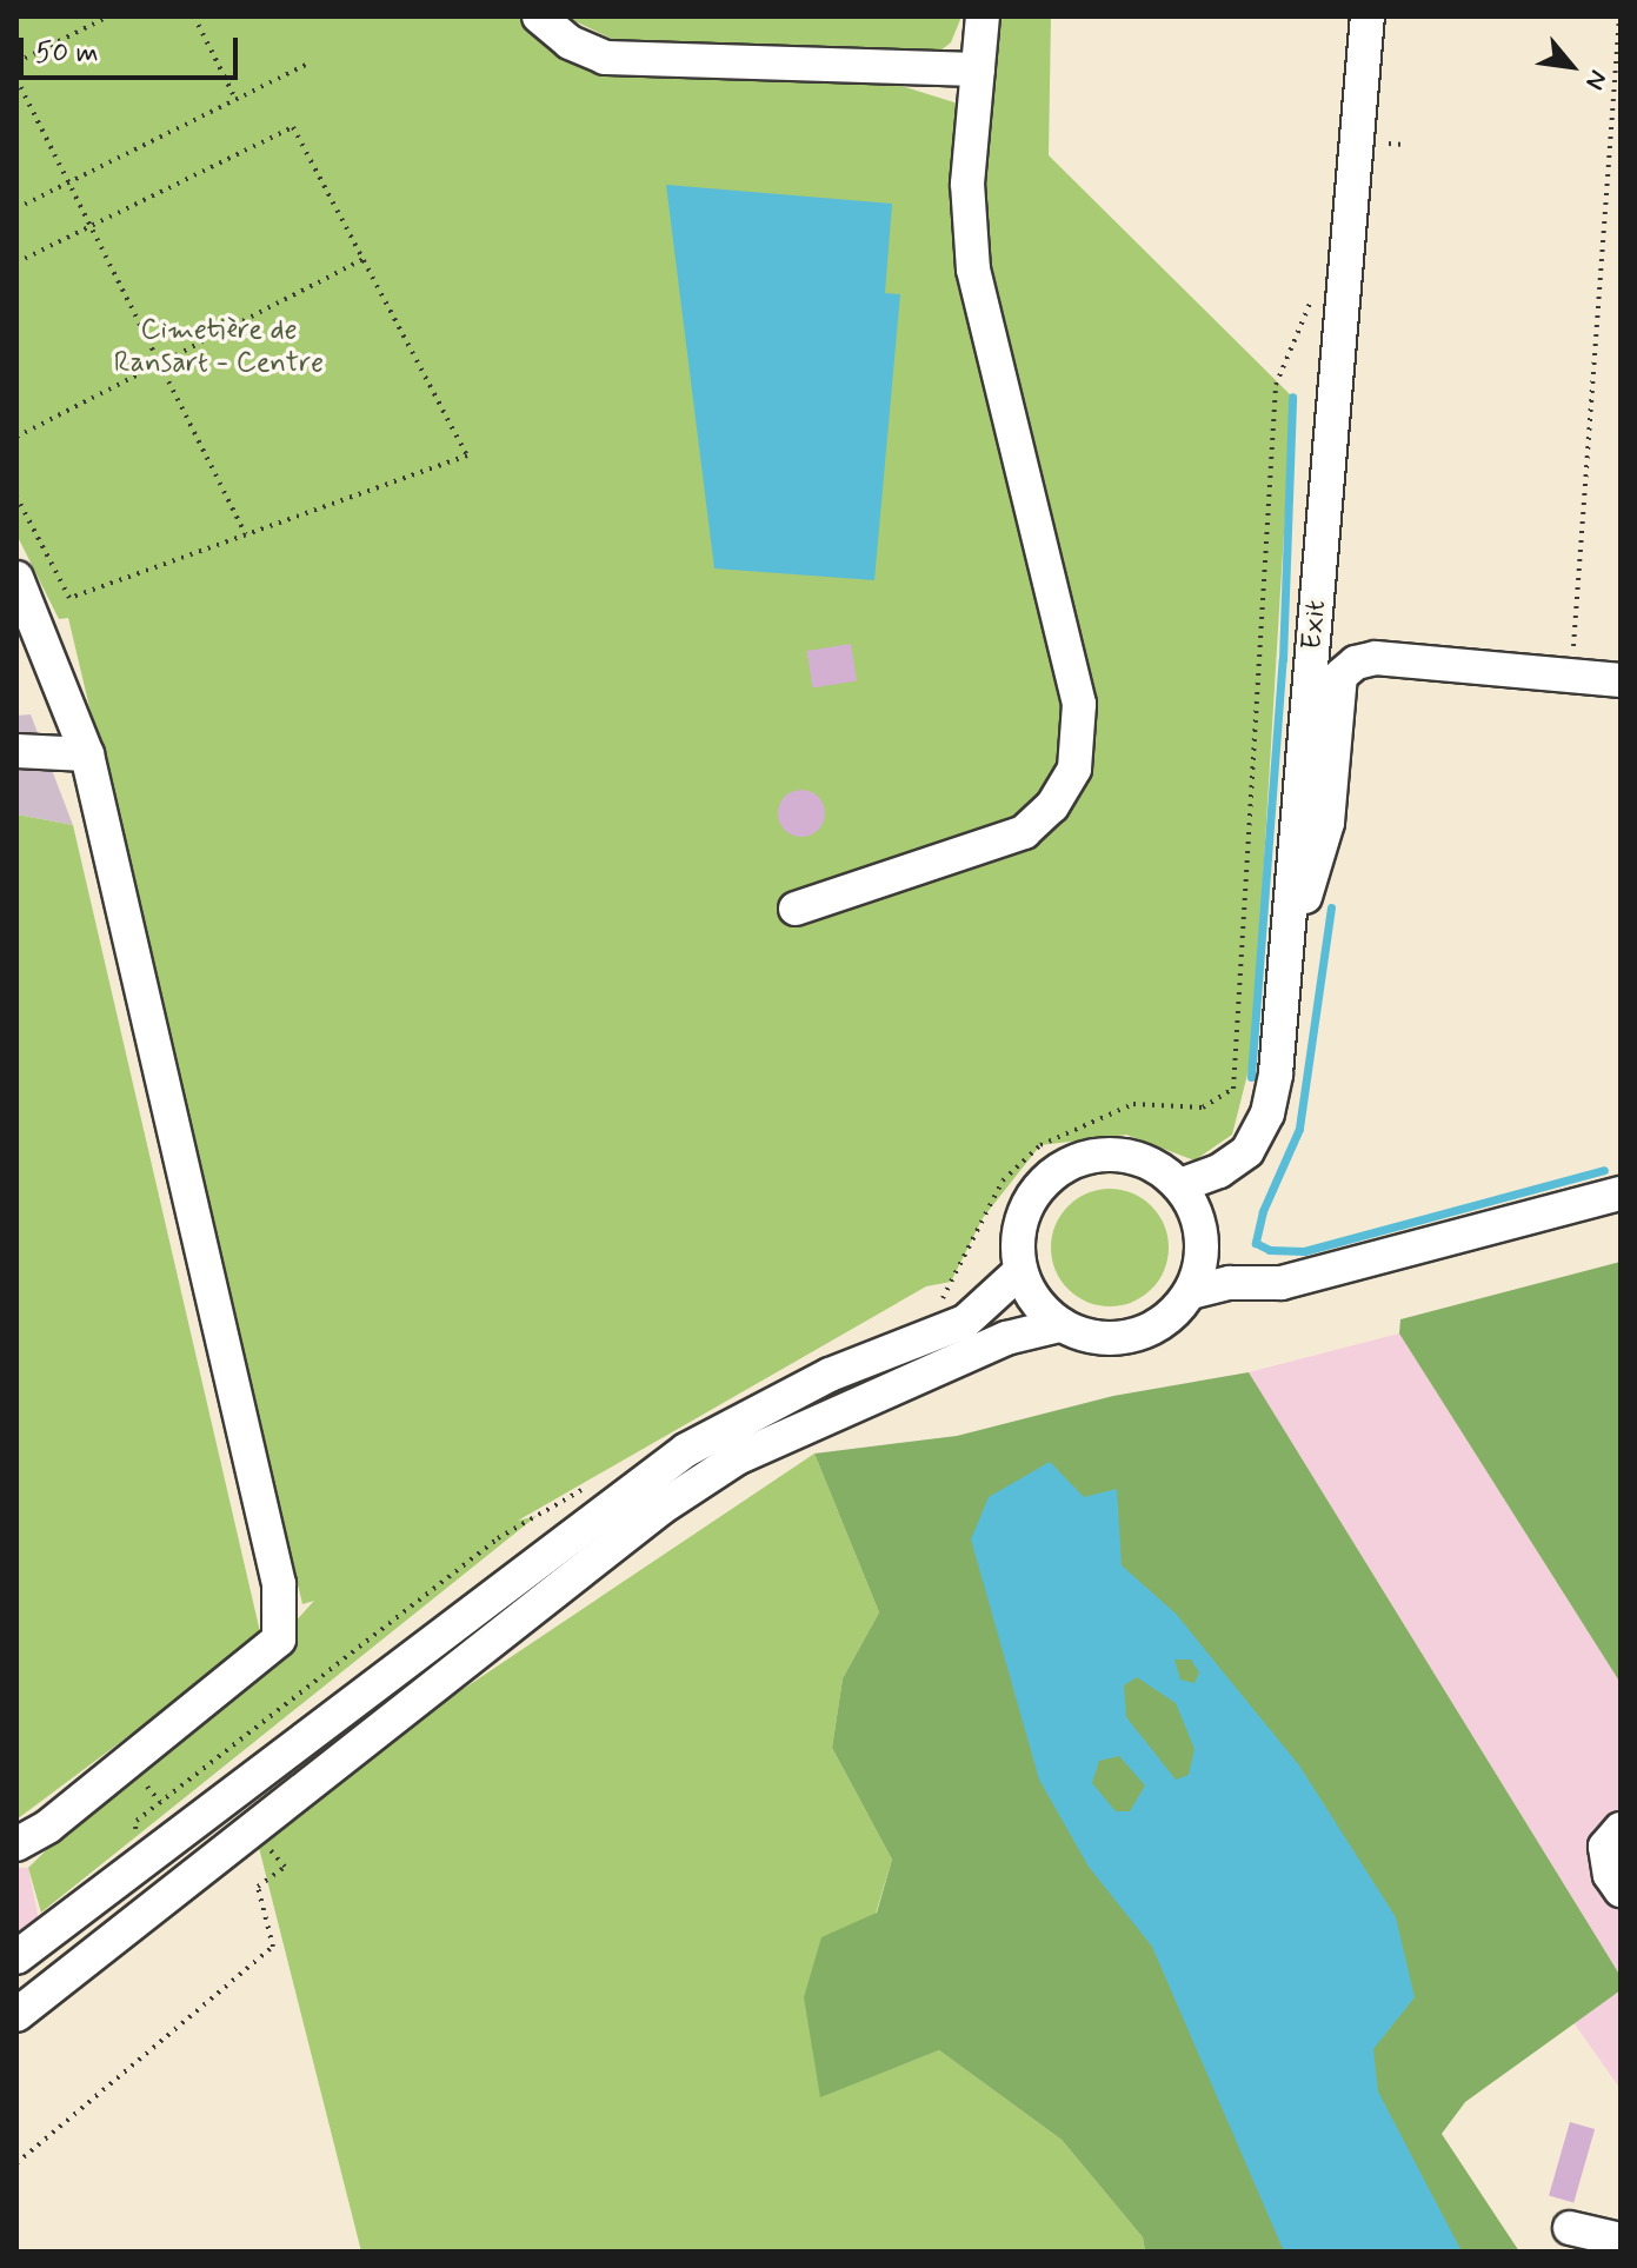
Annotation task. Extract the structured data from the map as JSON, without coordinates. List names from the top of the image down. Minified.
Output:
{"streets":{"street":["Exit"]},"parks":["Cimetière de Ransart - Centre"],"scale_bar":"50 m","north":"bottom right"}
